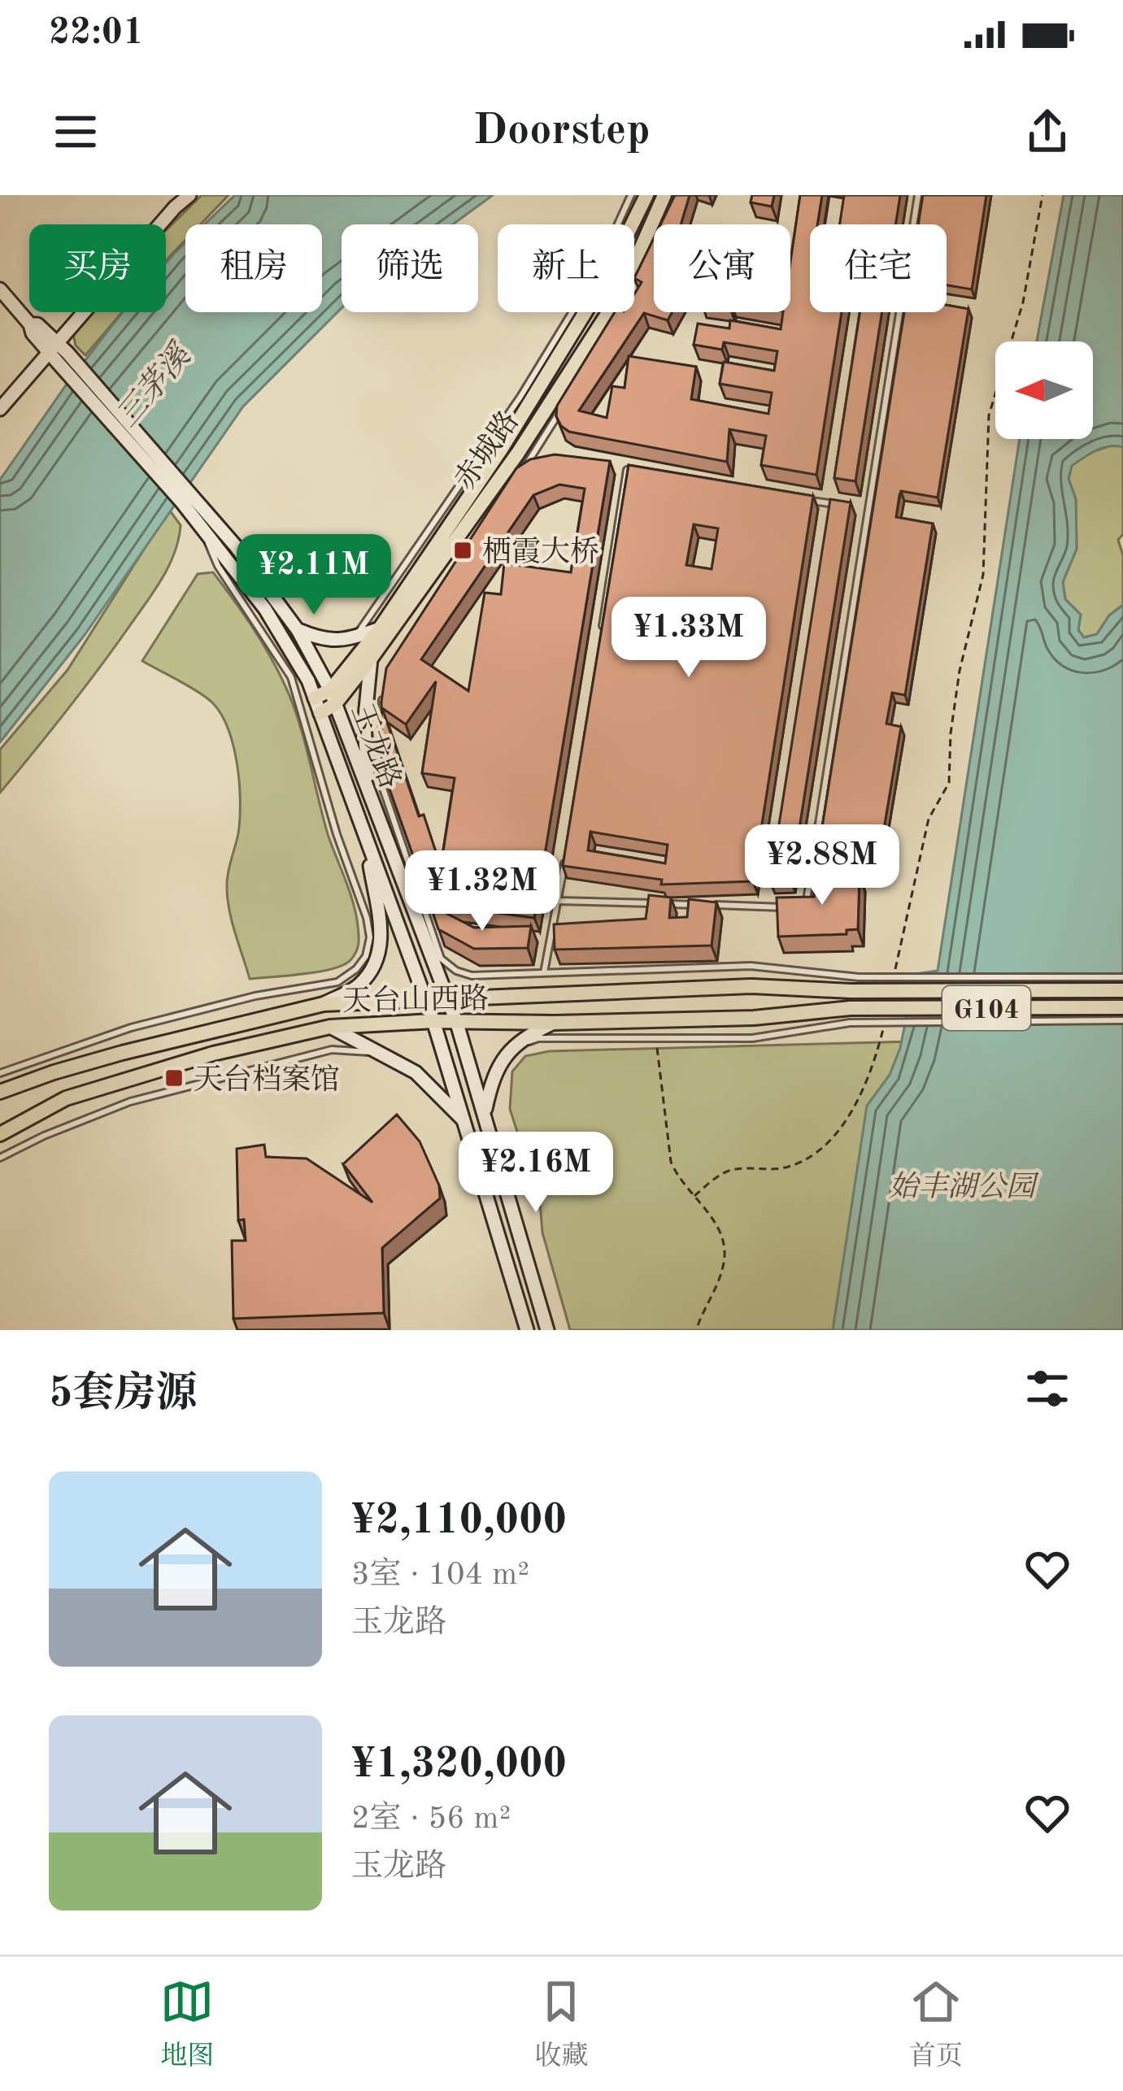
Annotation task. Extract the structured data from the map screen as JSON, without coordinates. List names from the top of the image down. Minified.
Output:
{"streets":{"main road":["赤城路","玉龙路","天台山西路","G104"]},"crossings":[["赤城路","玉龙路"],["玉龙路","天台山西路"],["天台山西路","G104"]],"water":["三茅溪"],"parks":["始丰湖公园"],"places":{"transit":["栖霞大桥","天台档案馆"]},"north":"left","page":{"status":"22:01","header":"Doorstep","chip":["买房","租房","筛选","新上","公寓","住宅"],"price":["¥2.11M","¥1.33M","¥2.88M","¥1.32M","¥2.16M"],"heading":"5套房源","list":[{"name":"¥2,110,000","note":"3室 · 104 m² · 玉龙路"},{"name":"¥1,320,000","note":"2室 · 56 m² · 玉龙路"}],"tabs":["地图","收藏","首页"]}}
